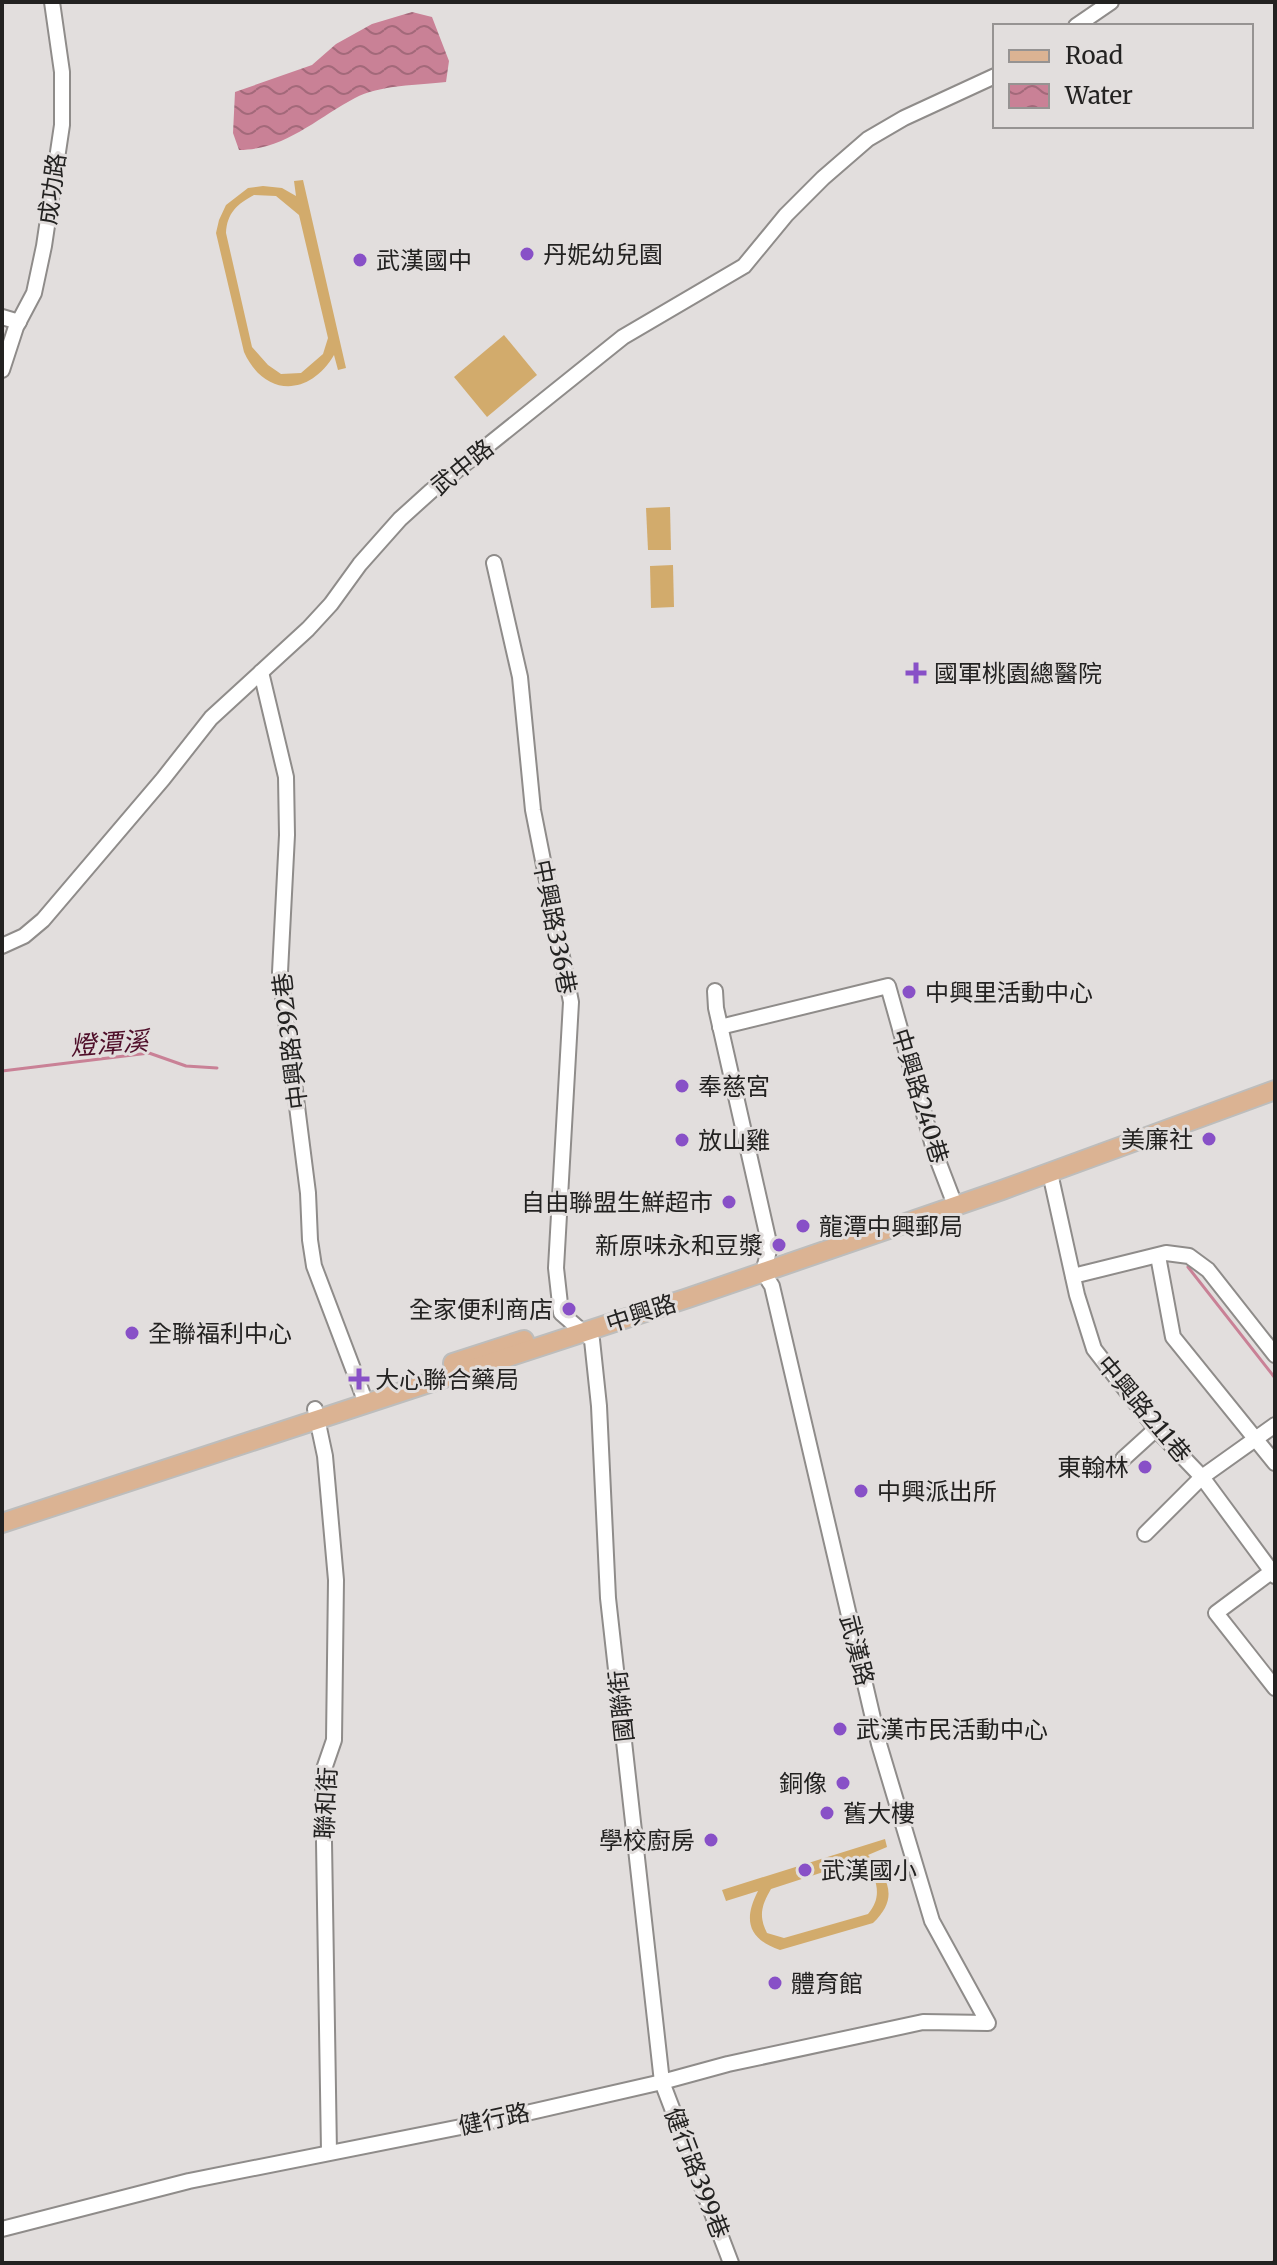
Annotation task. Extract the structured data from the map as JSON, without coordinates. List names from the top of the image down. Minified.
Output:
{"streets":{"main road":["中興路"],"street":["成功路","武中路","中興路336巷","中興路392巷","中興路240巷","中興路211巷","武漢路","國聯街","聯和街","健行路","健行路399巷"]},"crossings":[["武中路","中興路392巷"],["中興路336巷","中興路"],["中興路336巷","國聯街"],["中興路392巷","中興路"],["中興路240巷","中興路"],["中興路240巷","武漢路"],["中興路","中興路211巷"],["中興路","武漢路"],["中興路","國聯街"],["中興路","聯和街"],["武漢路","健行路"],["國聯街","健行路"],["國聯街","健行路399巷"],["聯和街","健行路"],["健行路","健行路399巷"]],"water":["燈潭溪"],"places":{"other":["丹妮幼兒園","武漢國中","中興里活動中心","奉慈宮","美廉社","放山雞","自由聯盟生鮮超市","龍潭中興郵局","新原味永和豆漿","全家便利商店","全聯福利中心","東翰林","中興派出所","武漢市民活動中心","銅像","舊大樓","學校廚房","武漢國小","體育館"],"health":["國軍桃園總醫院","大心聯合藥局"]},"legend":["Road","Water"]}
